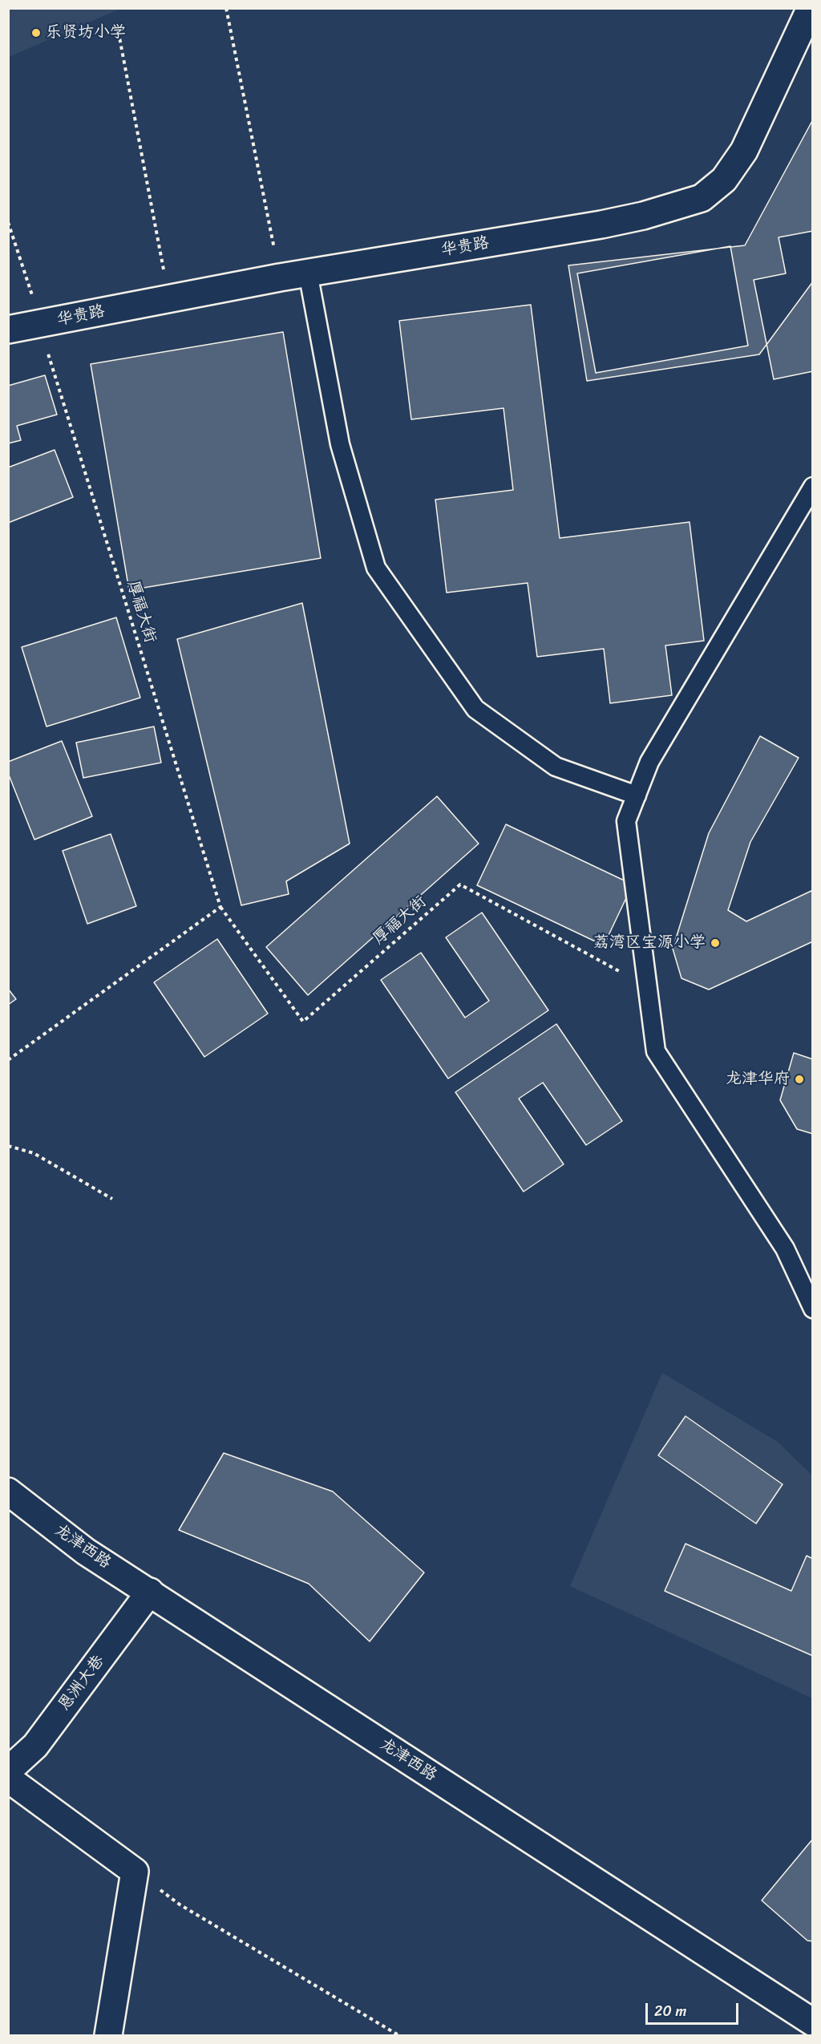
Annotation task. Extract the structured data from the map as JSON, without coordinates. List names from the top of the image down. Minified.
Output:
{"streets":{"street":["华贵路","龙津西路","恩洲大巷"],"path":["厚福大街"]},"crossings":[["华贵路","厚福大街"],["龙津西路","恩洲大巷"]],"places":["乐贤坊小学","荔湾区宝源小学","龙津华府"],"scale_bar":"20 m"}
